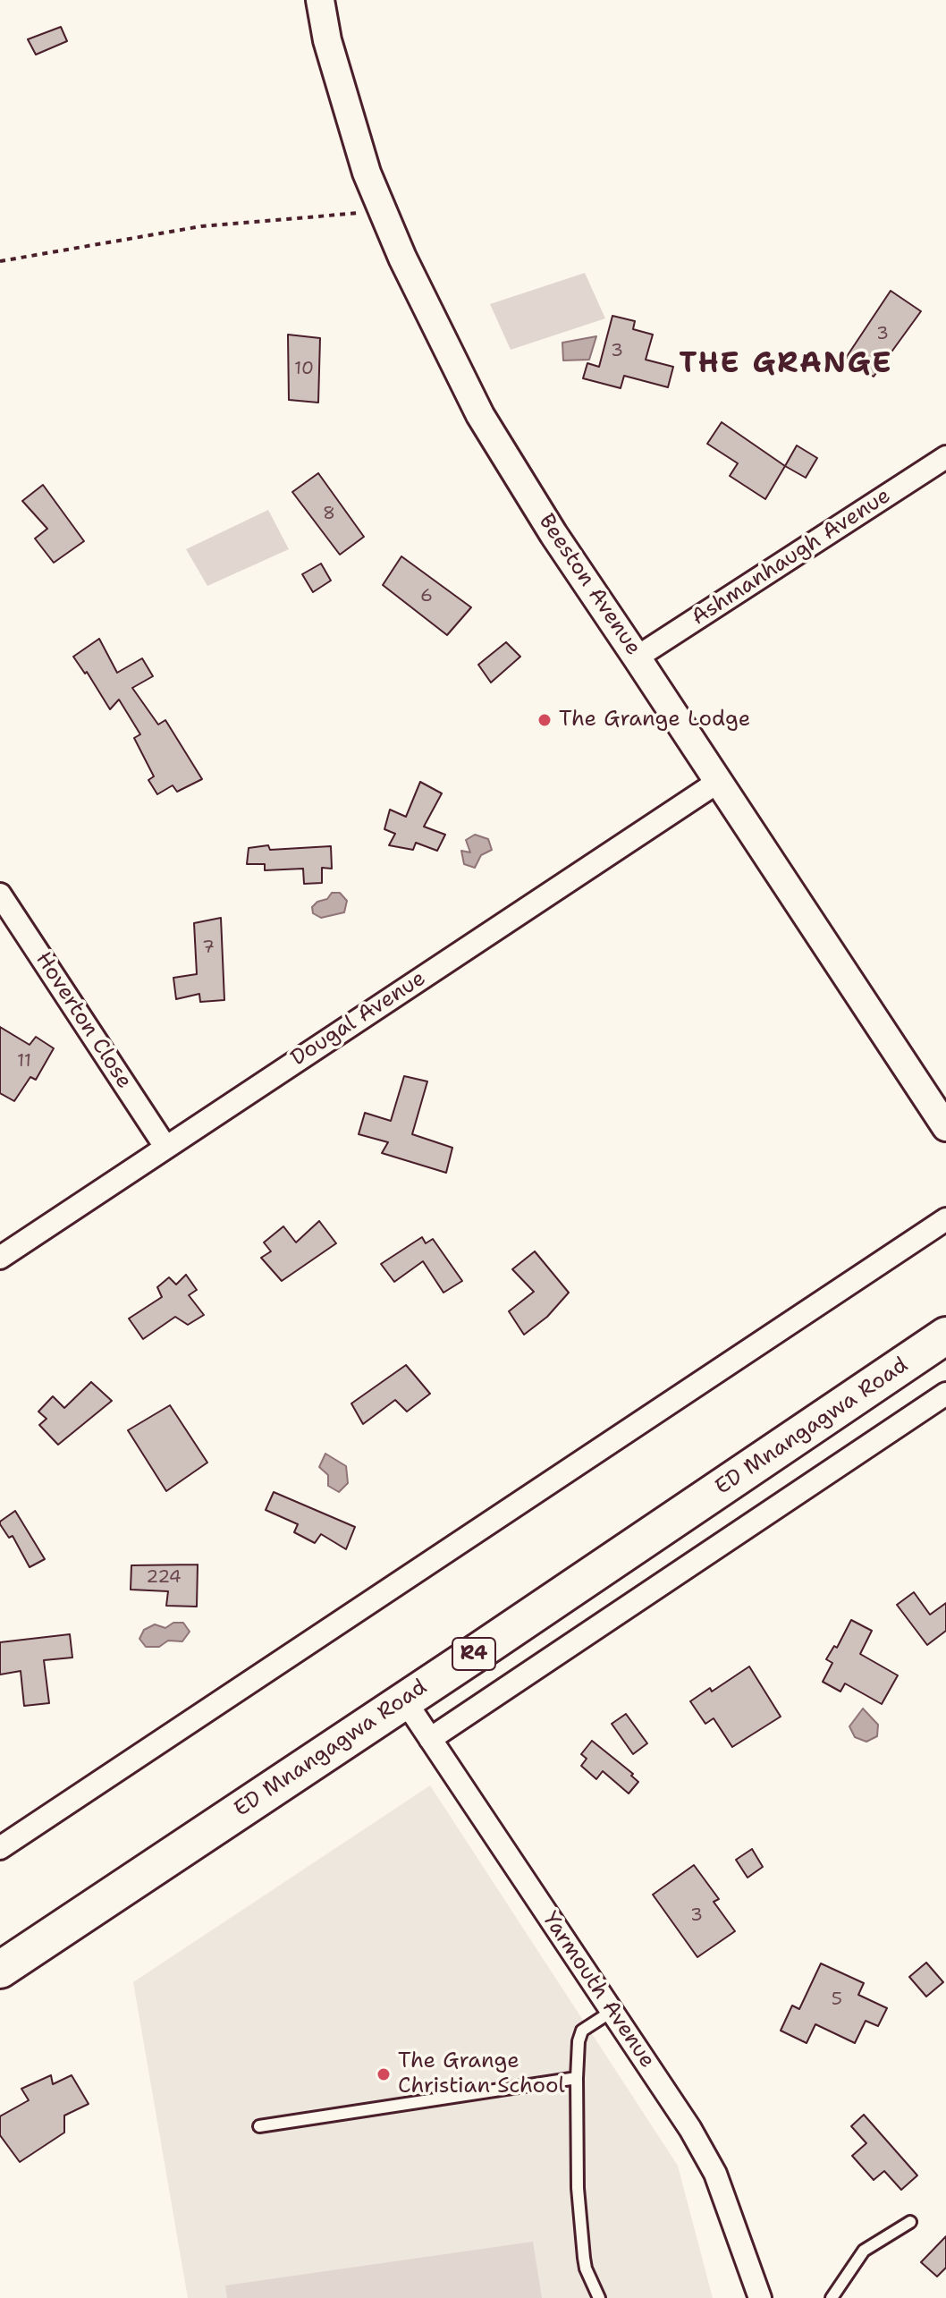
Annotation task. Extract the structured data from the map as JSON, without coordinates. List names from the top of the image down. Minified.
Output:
{"streets":{"highway":["ED Mnangagwa Road","R4"],"street":["Ashmanhaugh Avenue","Beeston Avenue","Dougal Avenue","Hoverton Close","Yarmouth Avenue"]},"crossings":[["Ashmanhaugh Avenue","Beeston Avenue"],["Beeston Avenue","Dougal Avenue"],["Dougal Avenue","Hoverton Close"],["ED Mnangagwa Road","Yarmouth Avenue"]],"districts":["THE GRANGE"],"places":["The Grange Lodge","The Grange Christian School"],"house_numbers":["3","3","10","8","6","7","11","224","3","5"]}
